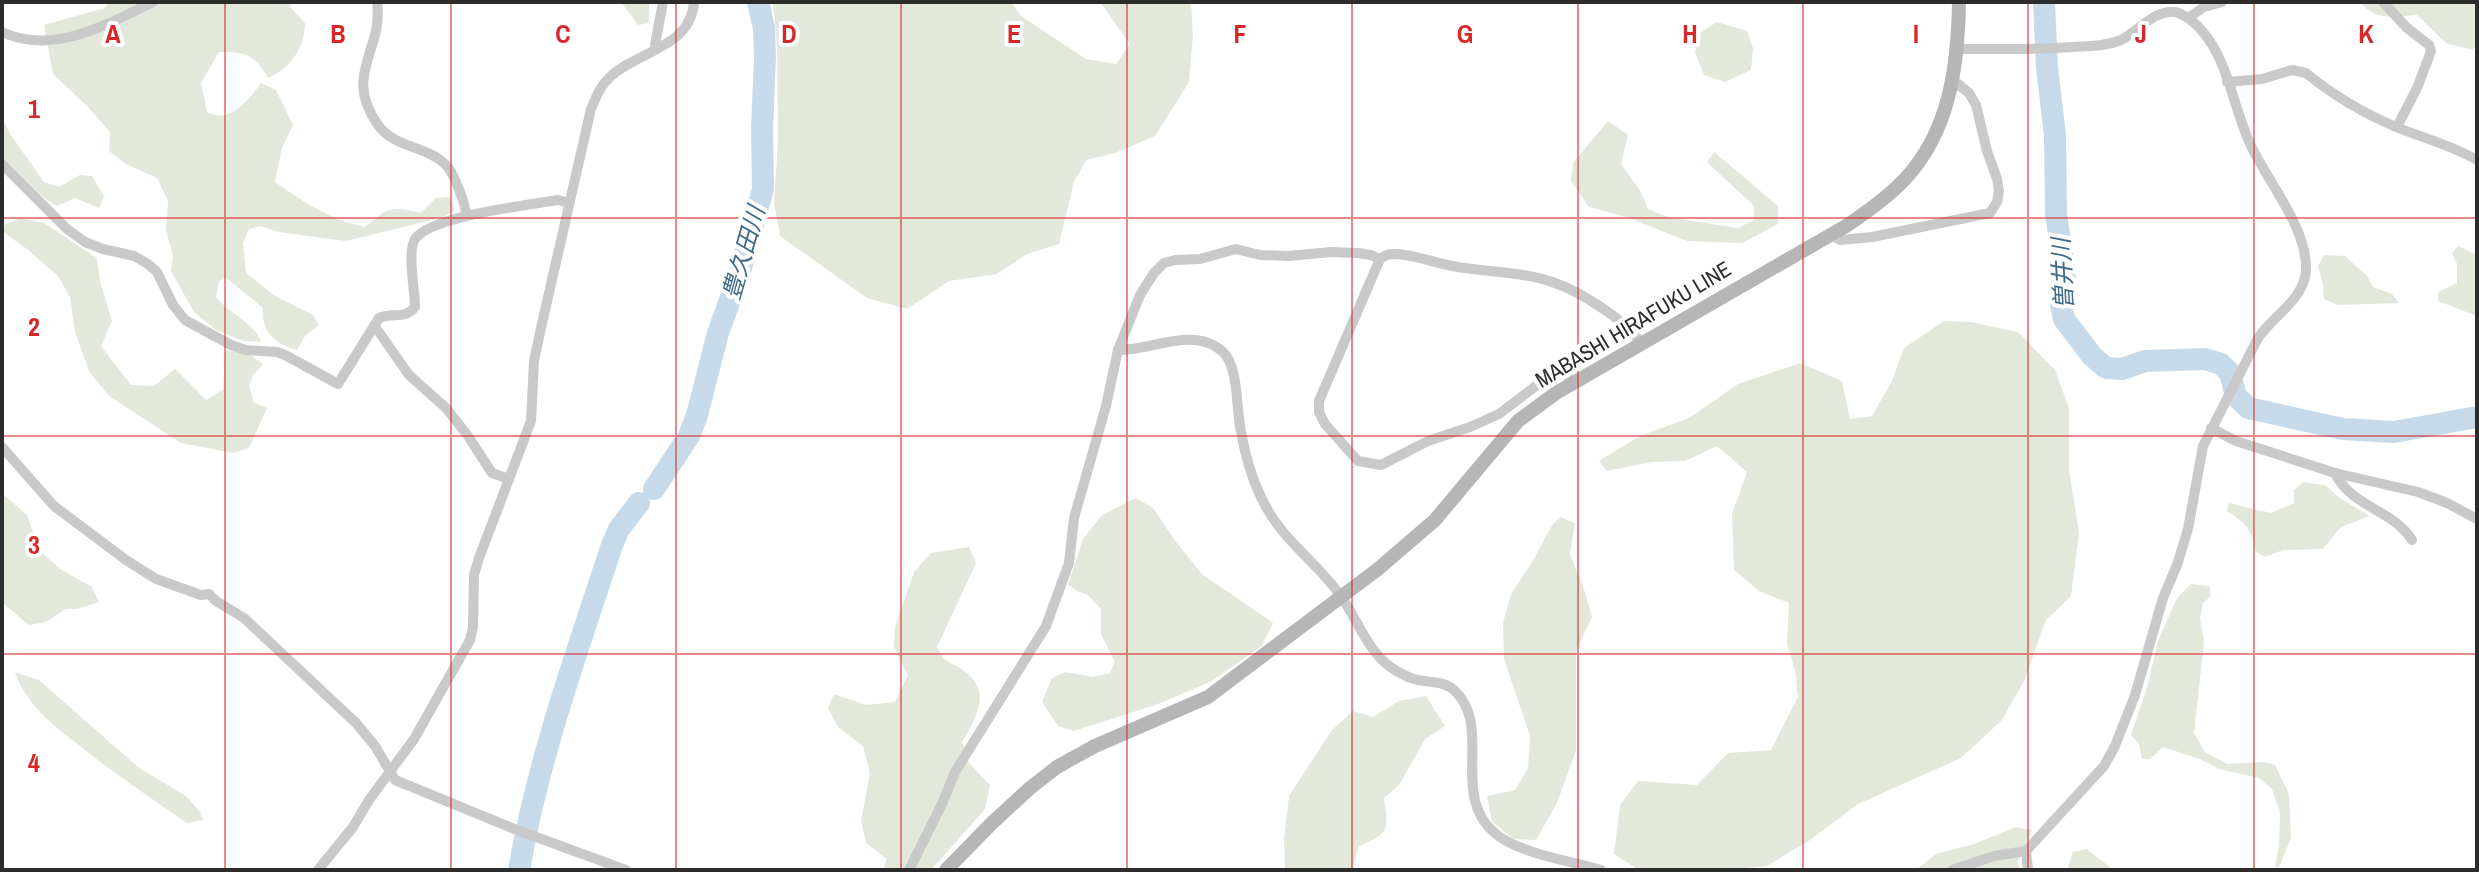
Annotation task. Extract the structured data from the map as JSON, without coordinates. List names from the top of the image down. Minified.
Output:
{"streets":{"main road":["MABASHI HIRAFUKU LINE"]},"water":["豊久田川","曽井川"],"grid":{"columns":["A","B","C","D","E","F","G","H","I","J","K"],"rows":["1","2","3","4"]}}
